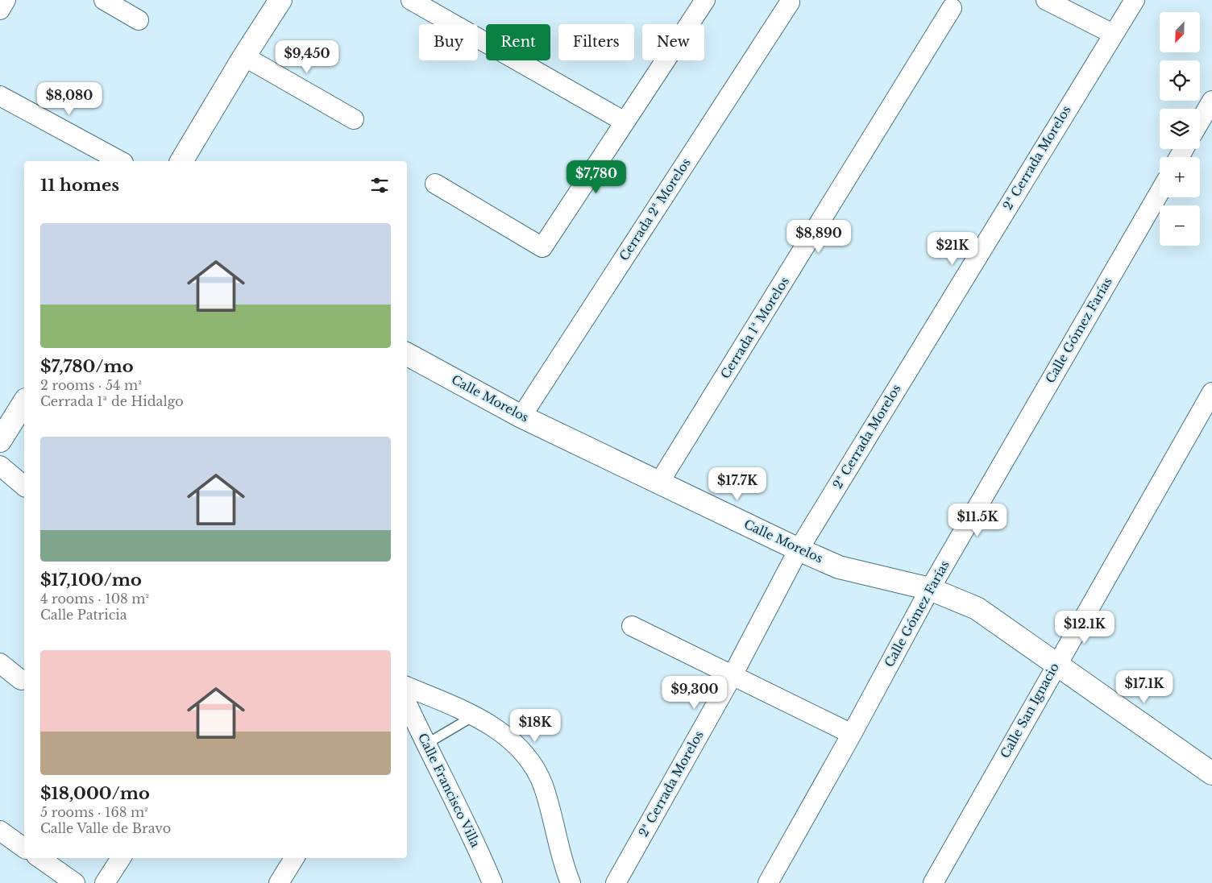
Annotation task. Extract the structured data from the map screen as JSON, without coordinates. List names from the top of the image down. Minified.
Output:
{"streets":{"street":["2ª Cerrada Morelos","Cerrada 2ª Morelos","Cerrada 1ª Morelos","Calle Gómez Farías","Calle Morelos","Calle San Ignacio","Calle Francisco Villa"]},"crossings":[["2ª Cerrada Morelos","Calle Morelos"],["Cerrada 2ª Morelos","Calle Morelos"],["Cerrada 1ª Morelos","Calle Morelos"],["Calle Gómez Farías","Calle Morelos"],["Calle Morelos","Calle San Ignacio"]],"north":"bottom left","page":{"map_buttons":["+","−"],"chip":["Buy","Rent","Filters","New"],"price":["$9,450","$8,080","$7,780","$8,890","$21K","$17.7K","$11.5K","$12.1K","$17.1K","$9,300","$18K"],"heading":"11 homes","list":[{"name":"$7,780/mo","note":"2 rooms · 54 m² · Cerrada 1ª de Hidalgo"},{"name":"$17,100/mo","note":"4 rooms · 108 m² · Calle Patricia"},{"name":"$18,000/mo","note":"5 rooms · 168 m² · Calle Valle de Bravo"}]}}
